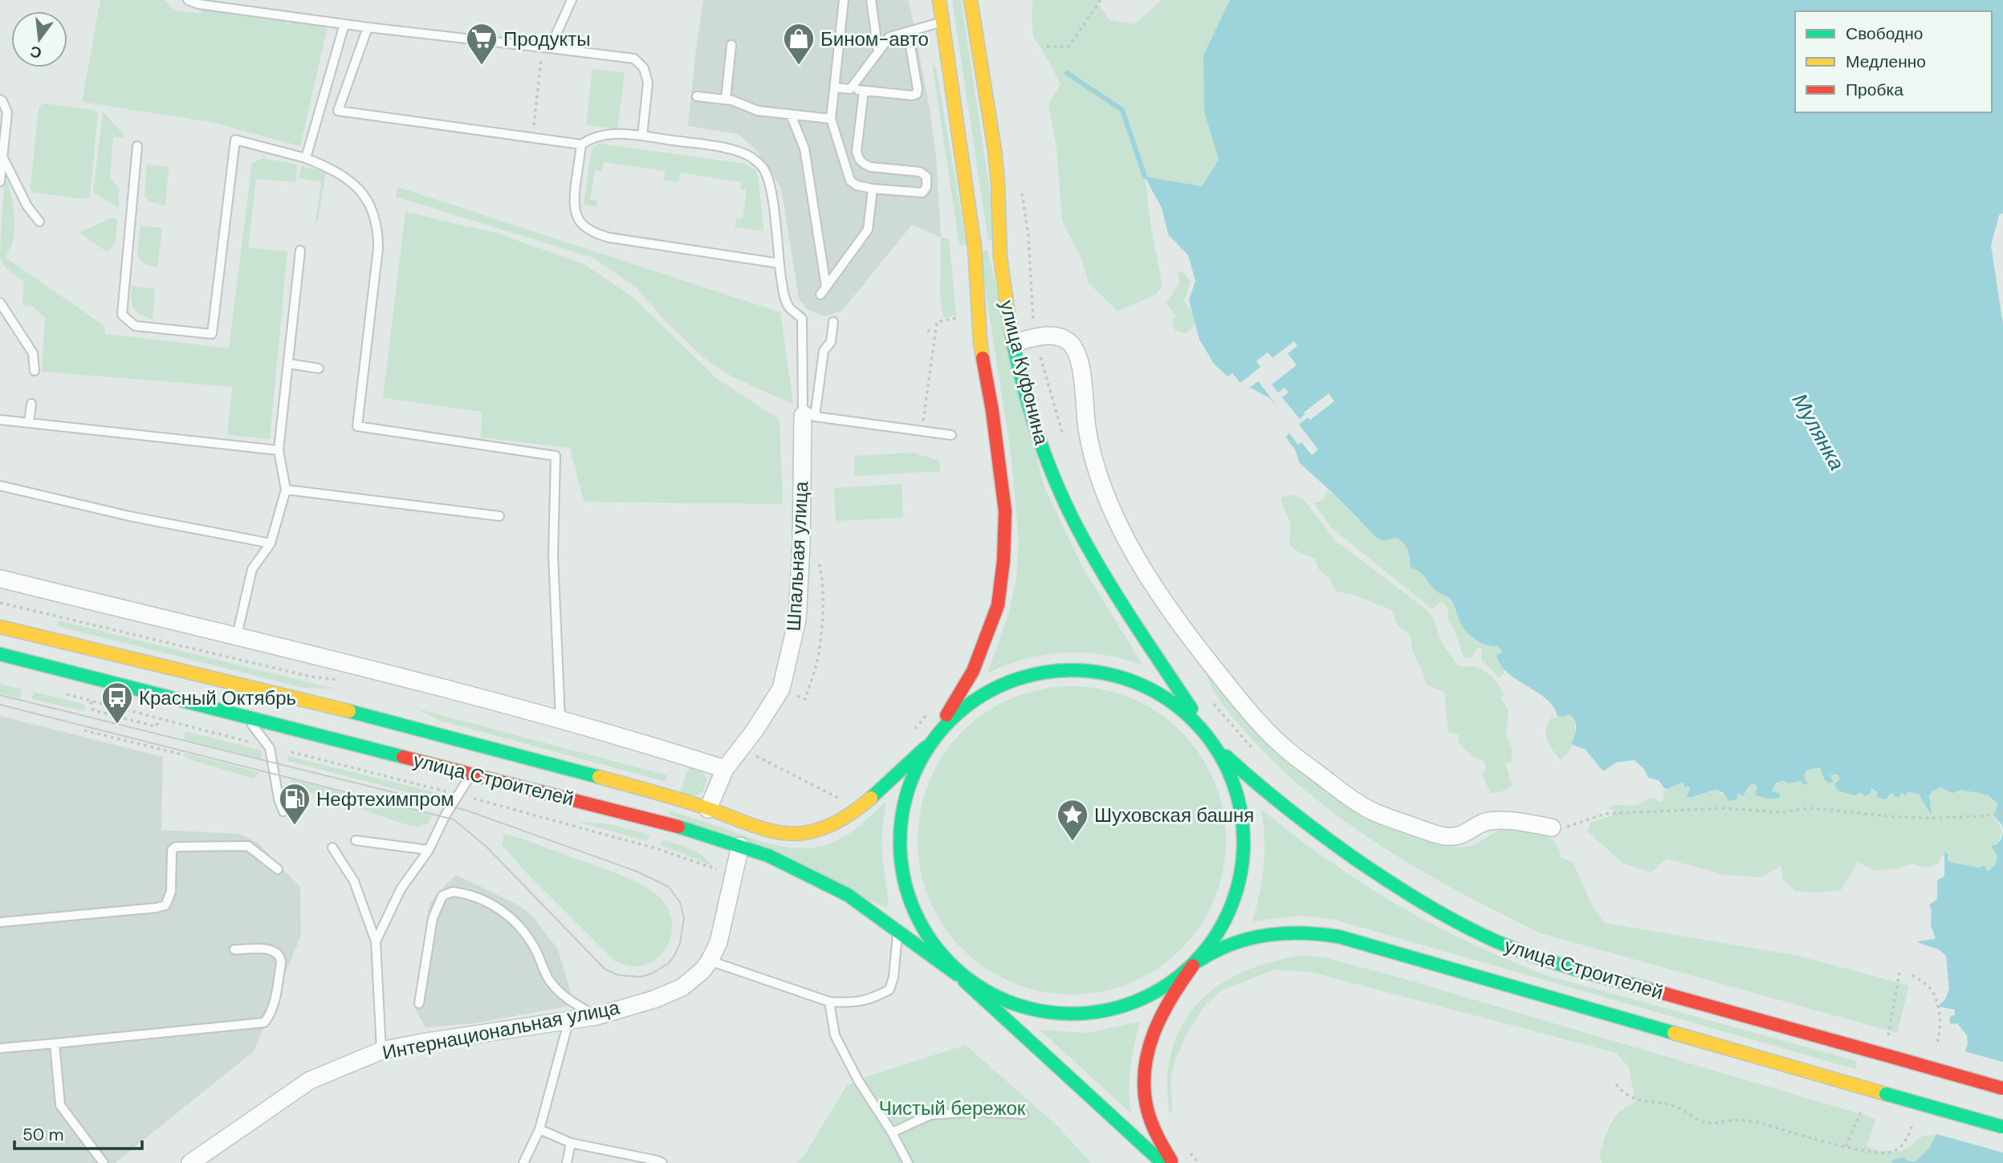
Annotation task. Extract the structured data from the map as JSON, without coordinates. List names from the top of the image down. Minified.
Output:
{"streets":{"main road":["улица Куфонина","улица Строителей"],"street":["Шпальная улица","Интернациональная улица"]},"crossings":[["улица Куфонина","улица Строителей"],["Шпальная улица","улица Строителей"],["улица Строителей","Интернациональная улица"]],"water":["Мулянка"],"parks":["Чистый бережок"],"places":{"supermarket":["Продукты"],"shop":["Бином-авто"],"bus stop":["Красный Октябрь"],"fuel station":["Нефтехимпром"],"place":["Шуховская башня"]},"legend":["Свободно","Медленно","Пробка"],"scale_bar":"50 m","north":"bottom"}
